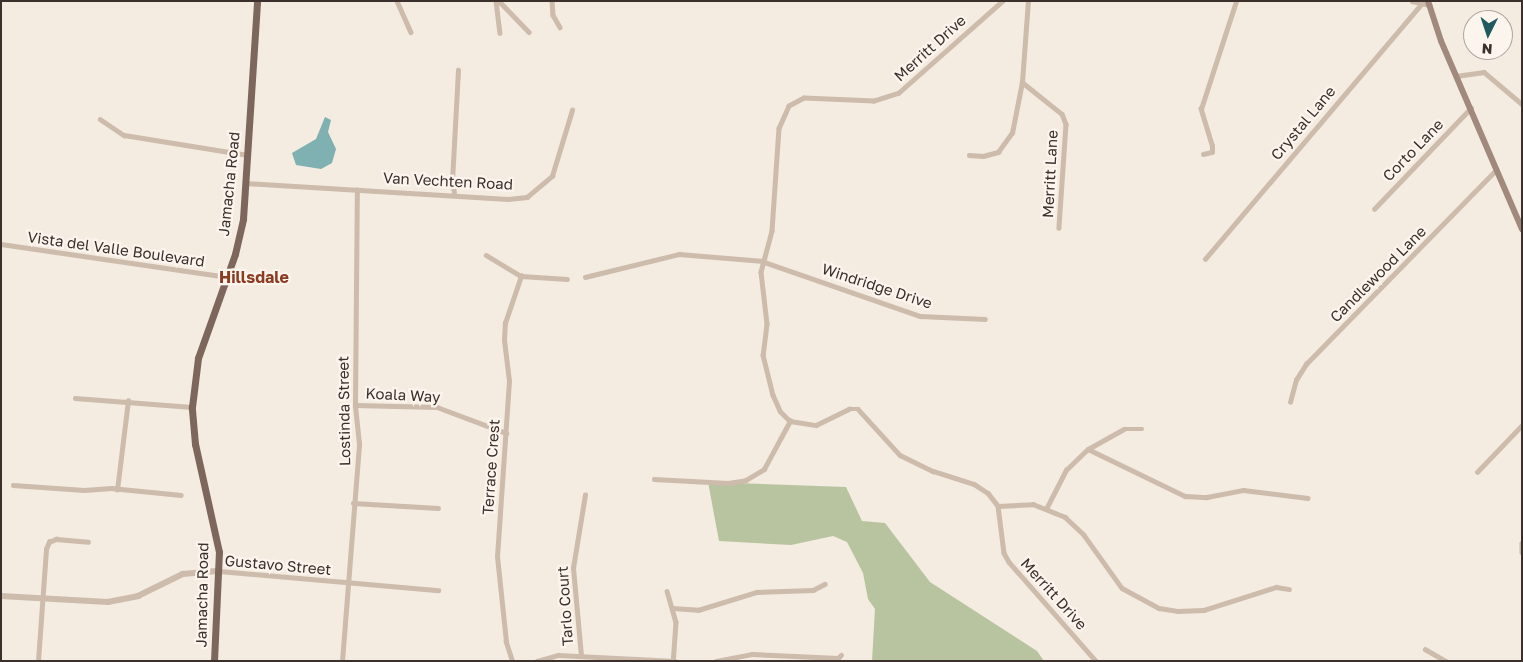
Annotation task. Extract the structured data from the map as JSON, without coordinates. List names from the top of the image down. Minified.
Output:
{"streets":{"main road":["Jamacha Road"],"street":["Merritt Drive","Crystal Lane","Corto Lane","Merritt Lane","Van Vechten Road","Vista del Valle Boulevard","Candlewood Lane","Windridge Drive","Koala Way","Lostinda Street","Terrace Crest","Gustavo Street","Tarlo Court"]},"crossings":[["Merritt Drive","Windridge Drive"],["Van Vechten Road","Jamacha Road"],["Van Vechten Road","Lostinda Street"],["Jamacha Road","Vista del Valle Boulevard"],["Jamacha Road","Gustavo Street"],["Koala Way","Lostinda Street"],["Koala Way","Terrace Crest"],["Lostinda Street","Gustavo Street"]],"districts":["Hillsdale"],"north":"bottom"}
